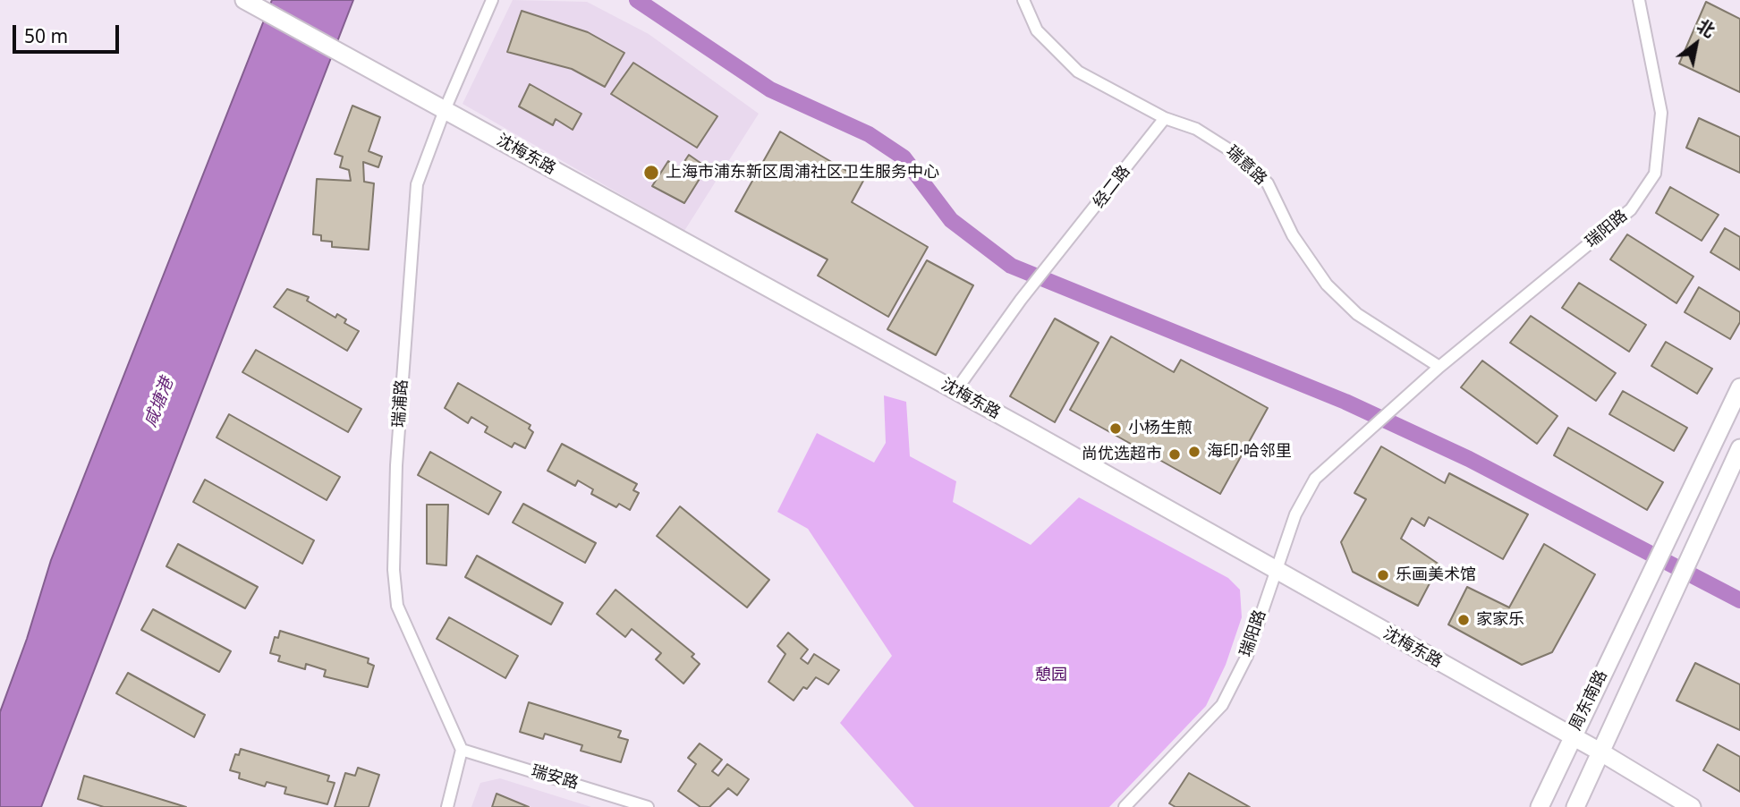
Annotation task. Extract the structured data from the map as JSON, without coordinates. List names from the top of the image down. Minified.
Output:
{"streets":{"street":["沈梅东路","瑞意路","经二路","瑞阳路","瑞浦路","周东南路","瑞安路"]},"crossings":[["沈梅东路","经二路"],["沈梅东路","瑞阳路"],["沈梅东路","瑞浦路"],["沈梅东路","周东南路"],["瑞意路","经二路"],["瑞意路","瑞阳路"],["瑞浦路","瑞安路"]],"water":["咸塘港"],"parks":["憩园"],"places":["上海市浦东新区周浦社区卫生服务中心","小杨生煎","海印·哈邻里","尚优选超市","乐画美术馆","家家乐"],"scale_bar":"50 m","north":"top right"}
